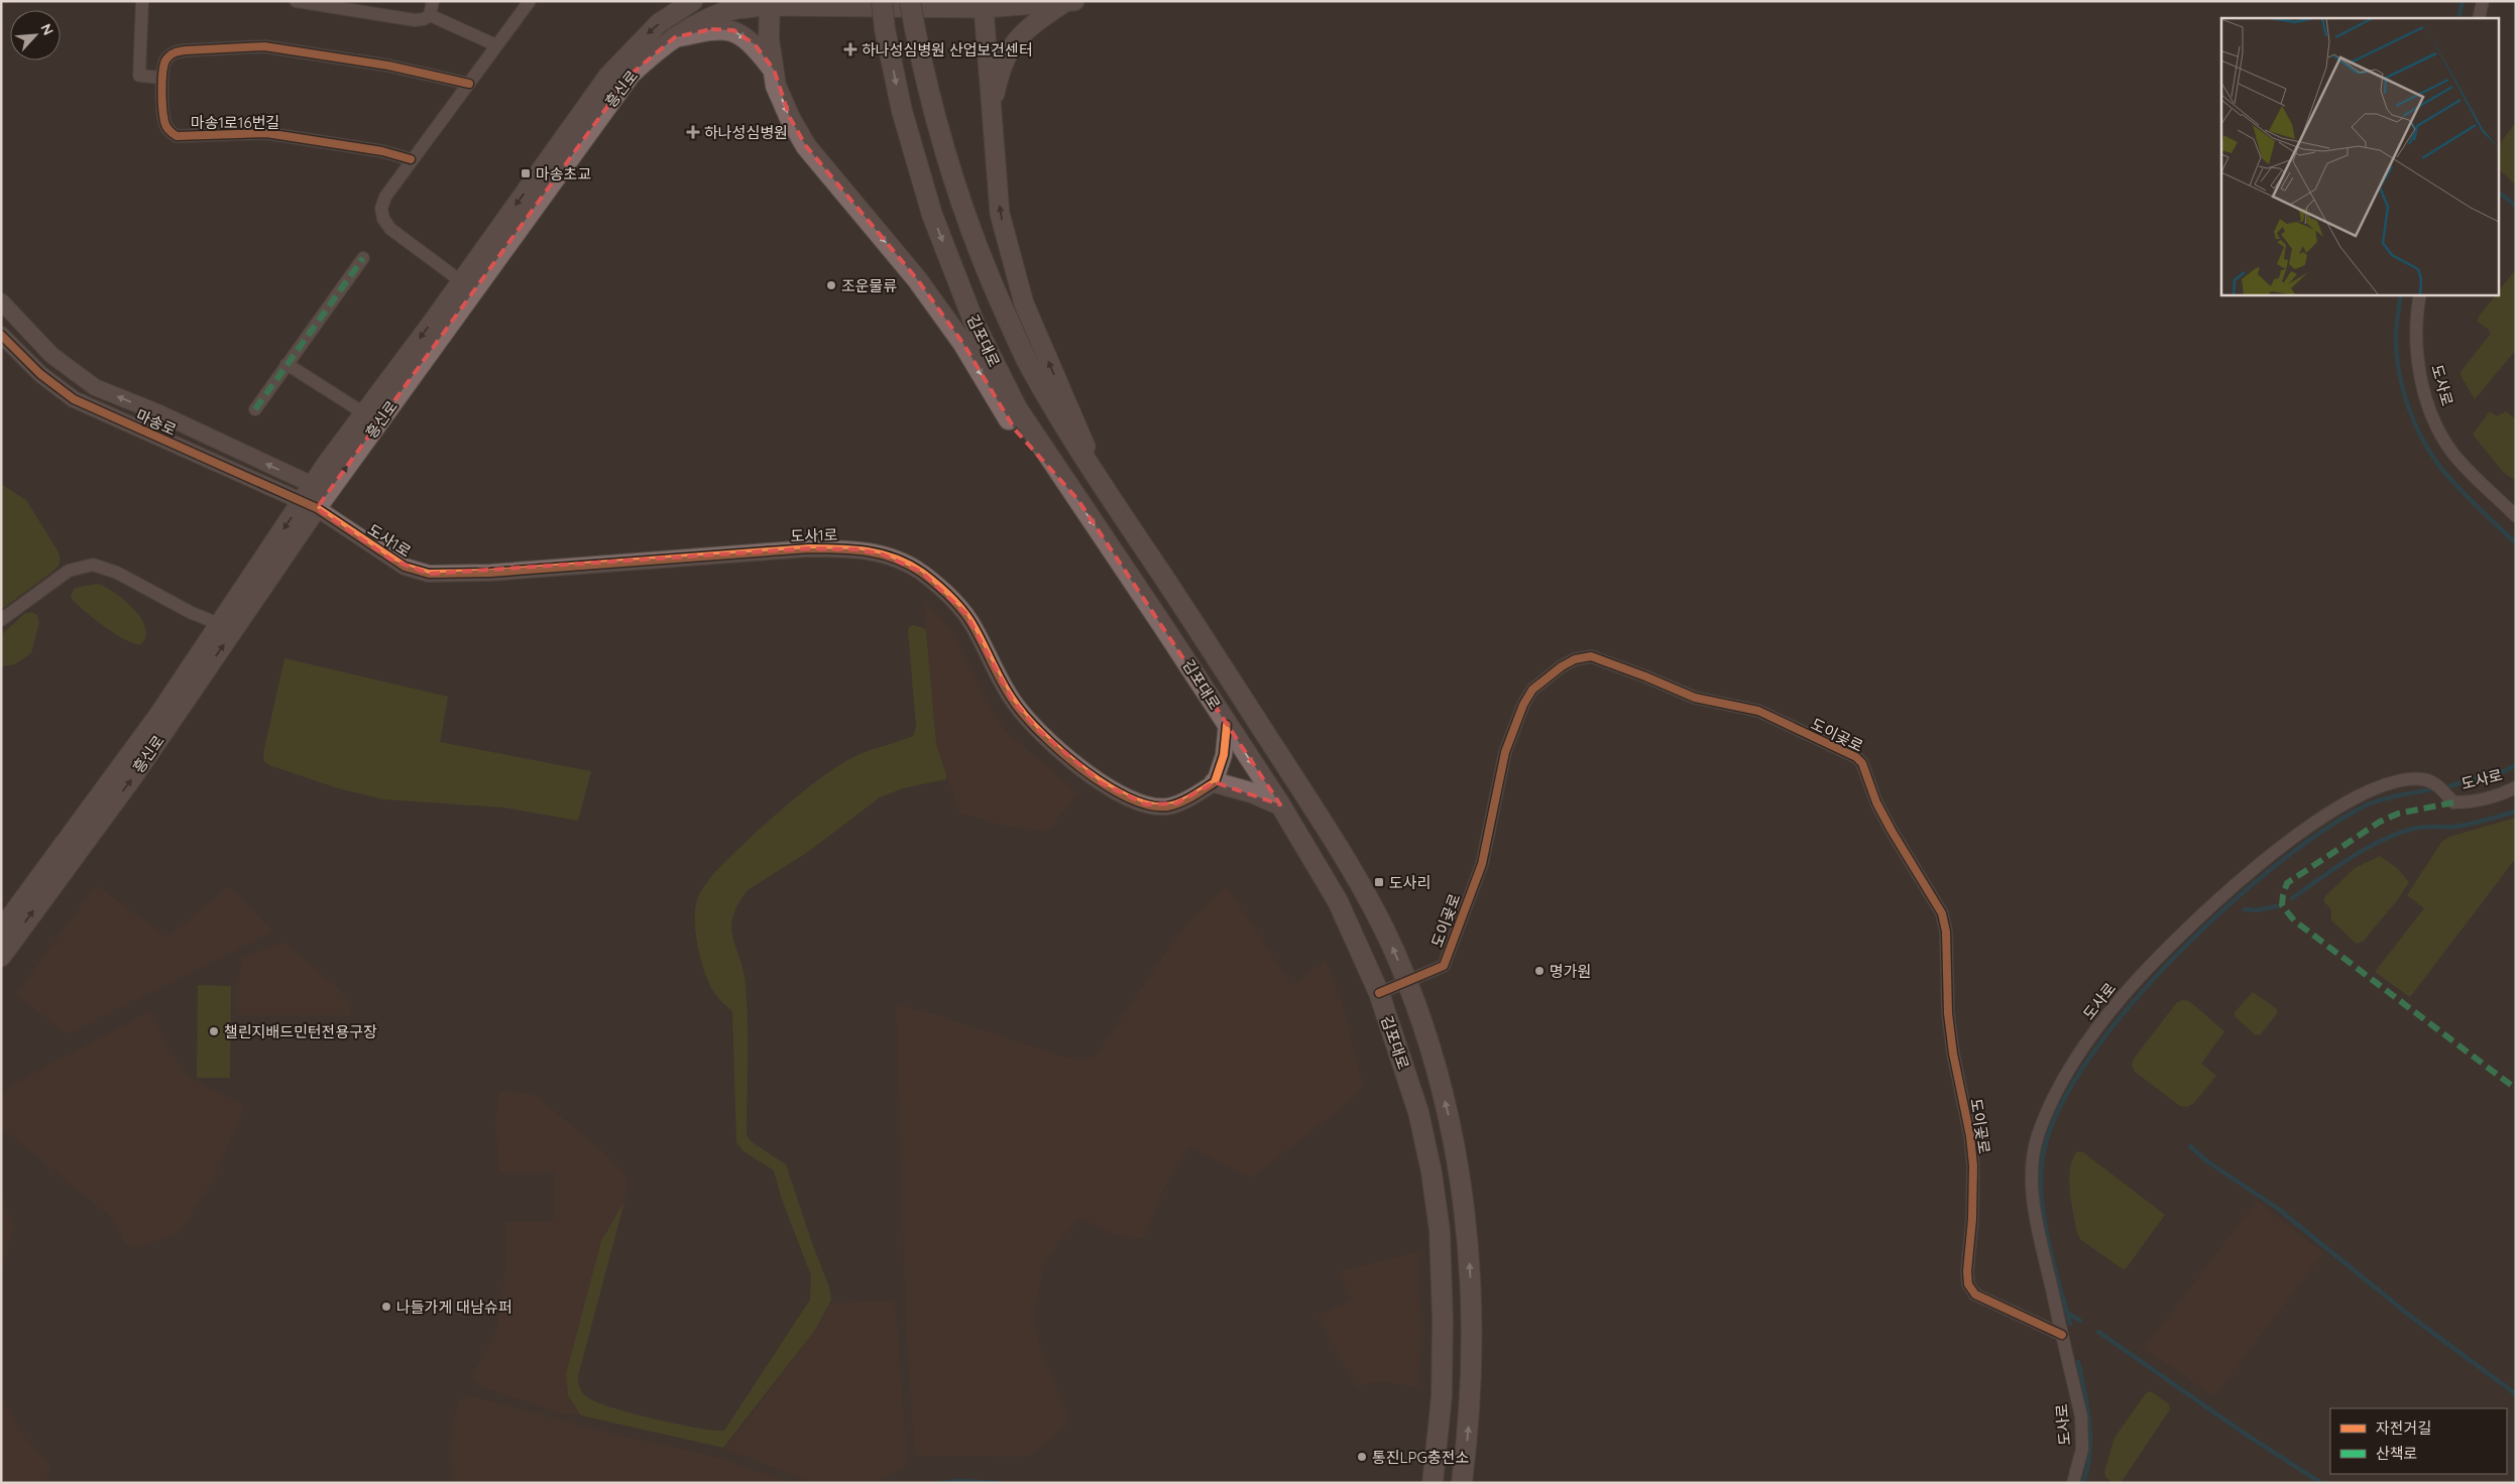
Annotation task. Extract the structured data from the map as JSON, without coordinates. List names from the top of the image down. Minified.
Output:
{"streets":{"main road":["흥신로","김포대로"],"street":["마송1로16번길","도사로","마송로","도사1로","도이곶로"]},"crossings":[["흥신로","마송로"],["흥신로","도사1로"],["김포대로","도이곶로"],["도사로","도이곶로"],["마송로","도사1로"]],"places":{"health":["하나성심병원 산업보건센터","하나성심병원"],"transit":["마송초교","도사리"],"other":["조운물류","명가원","챌린지배드민턴전용구장","나들가게 대남슈퍼","통진LPG충전소"]},"legend":["자전거길","산책로"],"north":"top right"}
